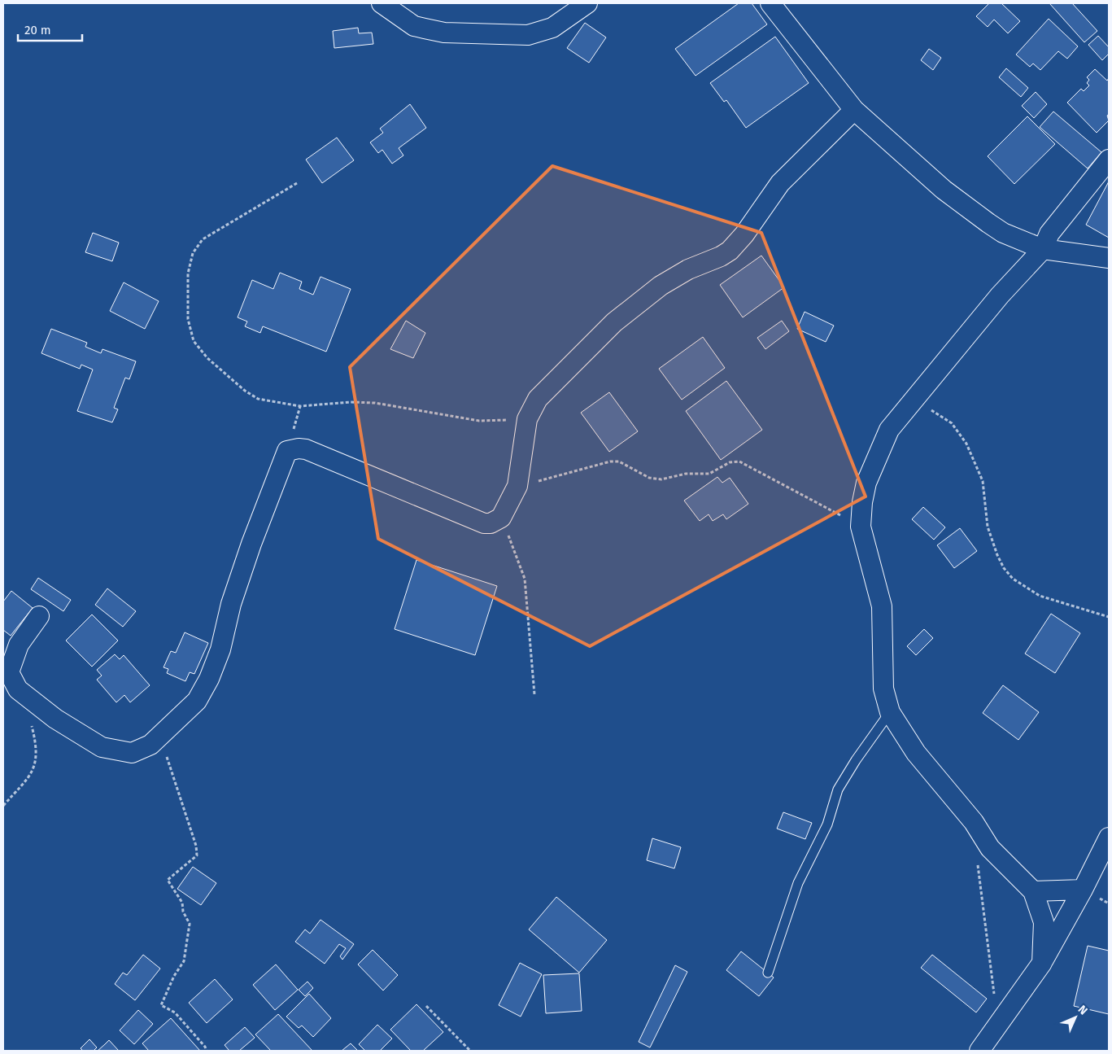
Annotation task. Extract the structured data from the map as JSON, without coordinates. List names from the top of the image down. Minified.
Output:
{"scale_bar":"20 m","north":"top right"}
